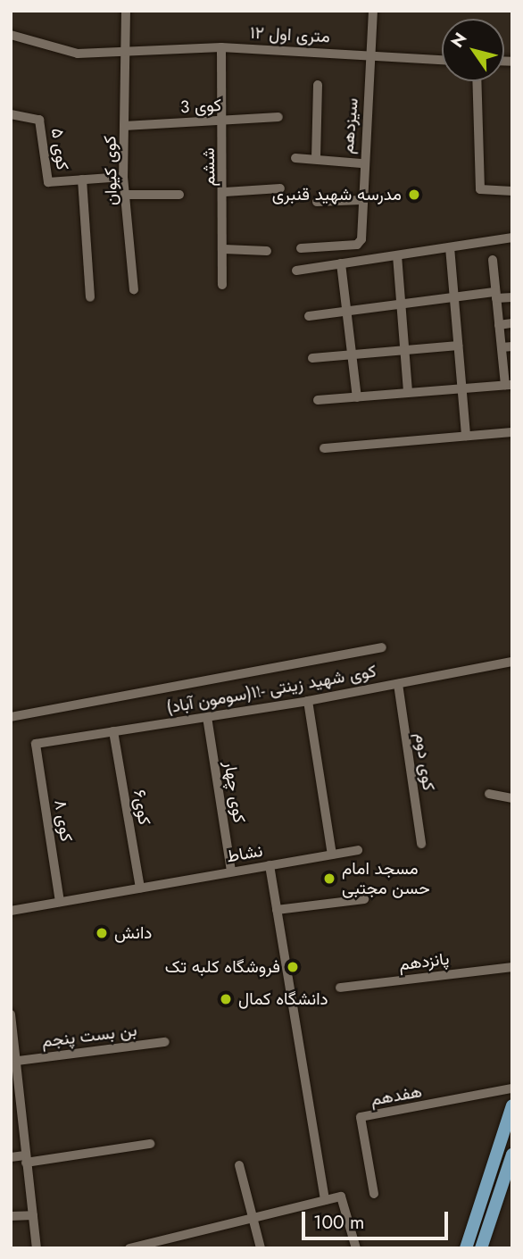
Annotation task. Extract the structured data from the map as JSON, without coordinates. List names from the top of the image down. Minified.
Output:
{"streets":{"street":["۱۲ متری اول","کوی 3","سیزدهم","کوی ۵","ششم","کوی کیوان","کوی شهید زینتی -۱۱(سومون آباد)","کوی دوم","کوی چهار","کوی۶","کوی ۸","نشاط","پانزدهم","بن بست پنجم","هفدهم"]},"crossings":[["۱۲ متری اول","سیزدهم"],["۱۲ متری اول","ششم"],["۱۲ متری اول","کوی کیوان"],["کوی 3","ششم"],["کوی 3","کوی کیوان"],["کوی ۵","کوی کیوان"],["کوی شهید زینتی -۱۱(سومون آباد)","کوی دوم"],["کوی شهید زینتی -۱۱(سومون آباد)","کوی چهار"],["کوی شهید زینتی -۱۱(سومون آباد)","کوی۶"],["کوی شهید زینتی -۱۱(سومون آباد)","کوی ۸"],["کوی چهار","نشاط"],["کوی۶","نشاط"],["کوی ۸","نشاط"]],"places":["مدرسه شهید قنبری","مسجد امام حسن مجتبی","دانش","فروشگاه کلبه تک","دانشگاه کمال"],"scale_bar":"100 m","north":"top left"}
